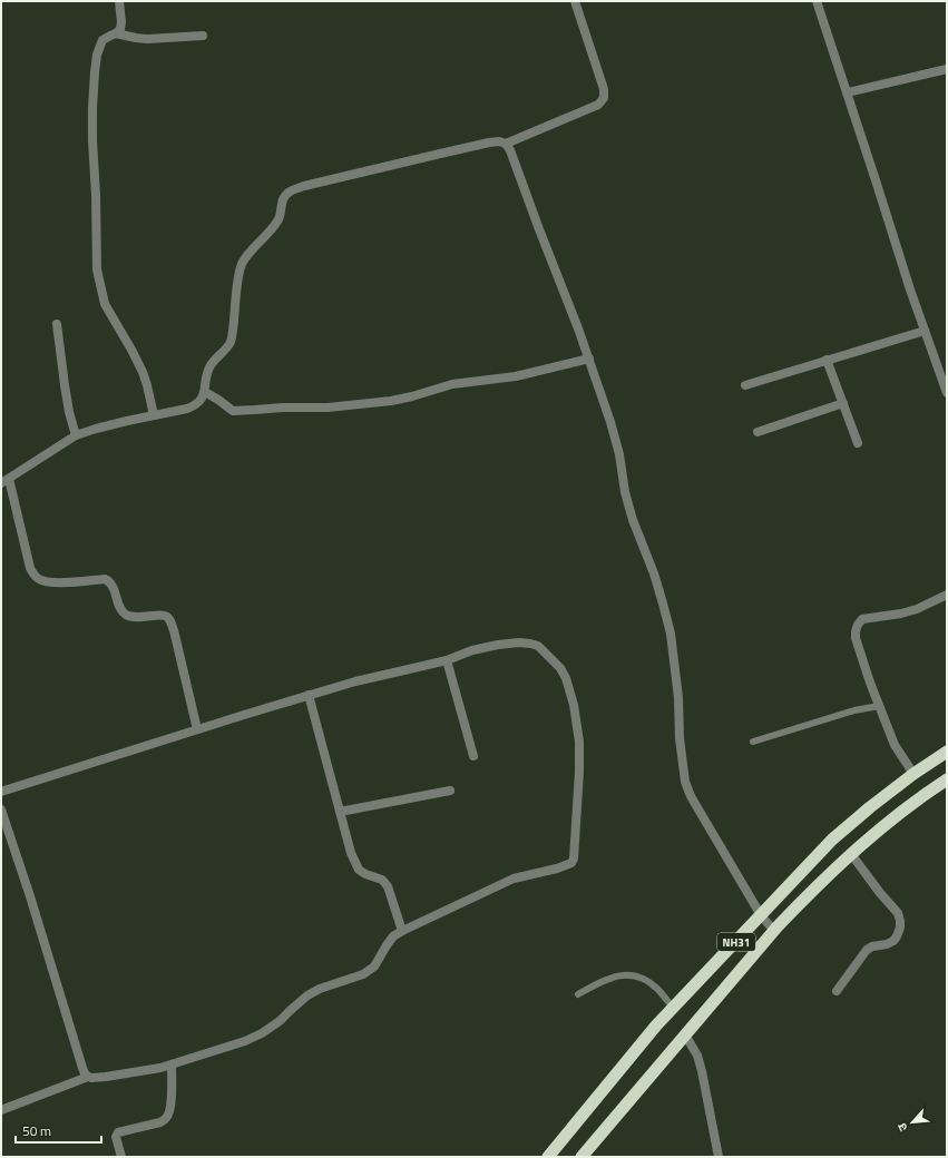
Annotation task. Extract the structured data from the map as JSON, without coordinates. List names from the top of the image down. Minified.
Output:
{"streets":{"highway":["NH31"]},"scale_bar":"50 m","north":"bottom left"}
